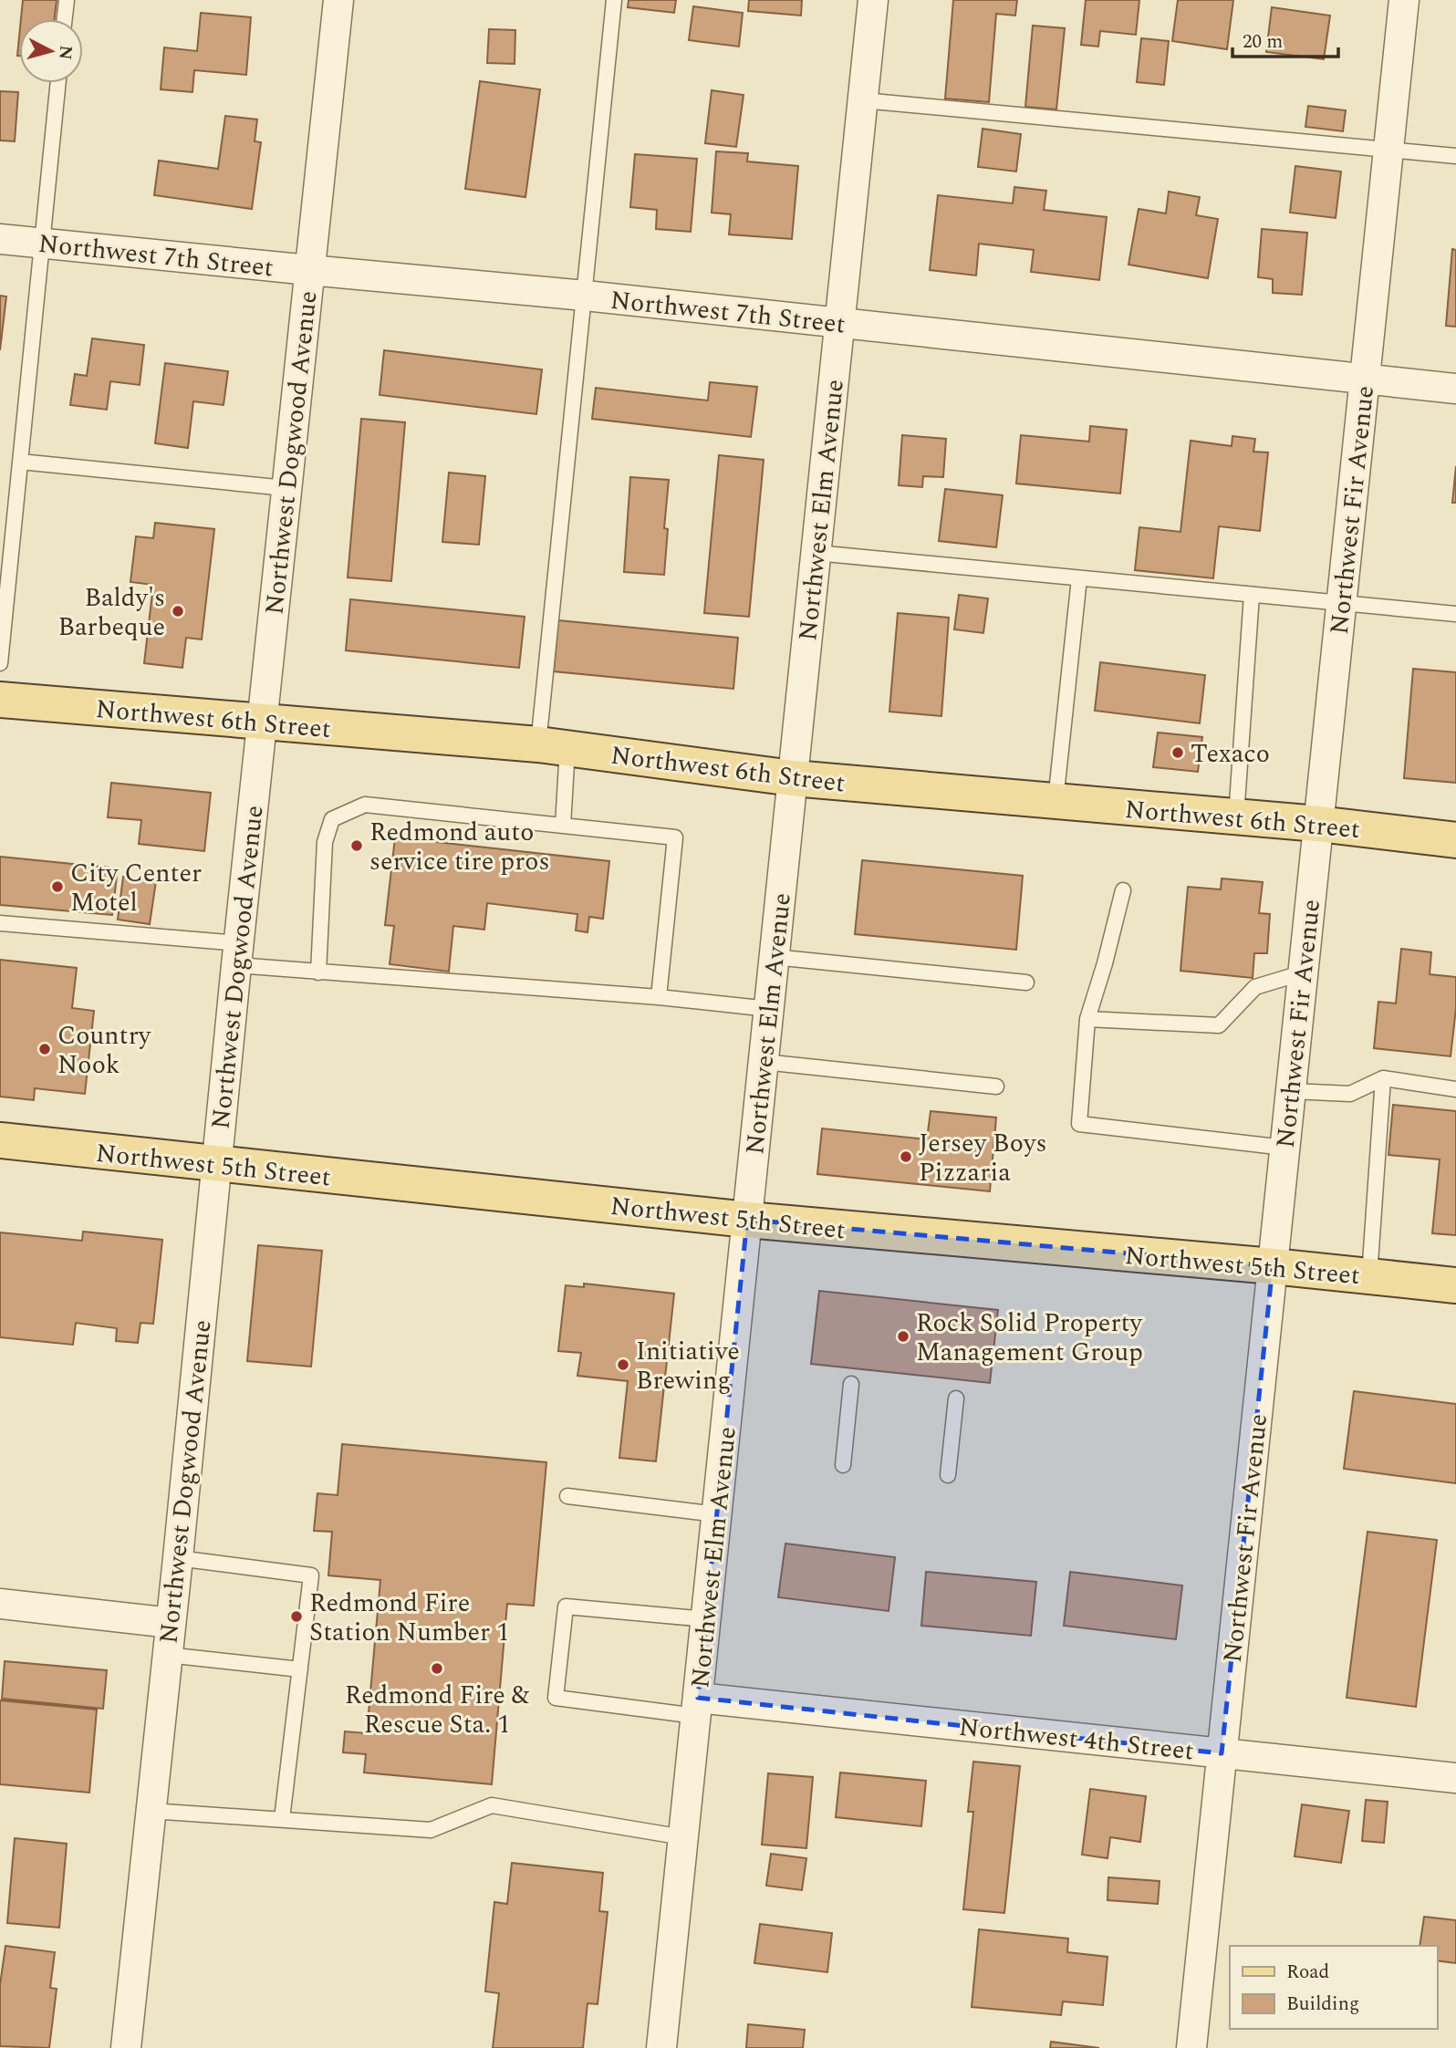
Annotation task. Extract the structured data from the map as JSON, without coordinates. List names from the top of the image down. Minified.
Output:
{"streets":{"main road":["Northwest 6th Street","Northwest 5th Street"],"street":["Northwest 7th Street","Northwest Dogwood Avenue","Northwest Elm Avenue","Northwest Fir Avenue","Northwest 4th Street"]},"crossings":[["Northwest 7th Street","Northwest Dogwood Avenue"],["Northwest 7th Street","Northwest Elm Avenue"],["Northwest 7th Street","Northwest Fir Avenue"],["Northwest Dogwood Avenue","Northwest 6th Street"],["Northwest Dogwood Avenue","Northwest 5th Street"],["Northwest Elm Avenue","Northwest 6th Street"],["Northwest Elm Avenue","Northwest 5th Street"],["Northwest Elm Avenue","Northwest 4th Street"],["Northwest Fir Avenue","Northwest 6th Street"],["Northwest Fir Avenue","Northwest 5th Street"],["Northwest Fir Avenue","Northwest 4th Street"]],"places":["Baldy's Barbeque","Texaco","Redmond auto service tire pros","City Center Motel","Country Nook","Jersey Boys Pizzaria","Rock Solid Property Management Group","Initiative Brewing","Redmond Fire Station Number 1","Redmond Fire & Rescue Sta. 1"],"legend":["Road","Building"],"scale_bar":"20 m","north":"right"}
